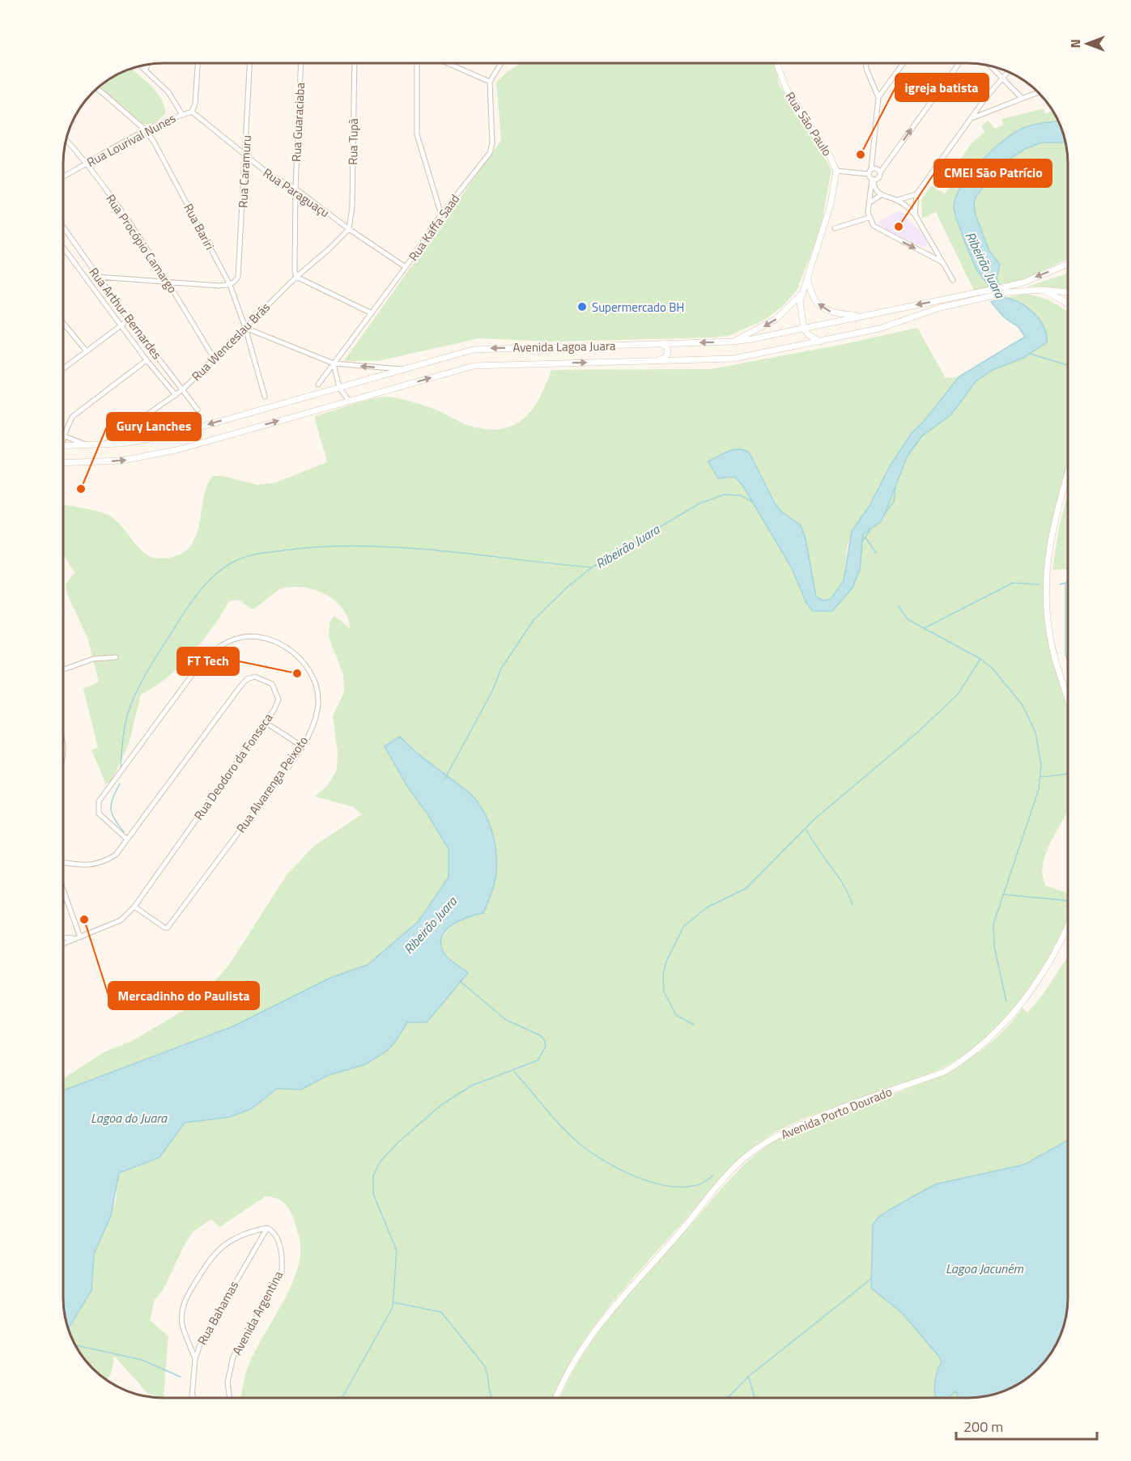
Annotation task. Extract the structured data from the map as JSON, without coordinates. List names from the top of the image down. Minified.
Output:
{"streets":{"main road":["Rua São Paulo","Avenida Lagoa Juara","Avenida Porto Dourado"],"street":["Rua Guaraciaba","Rua Lourival Nunes","Rua Tupã","Rua Caramuru","Rua Paraguaçu","Rua Bariri","Rua Kaffa Saad","Rua Procópio Camargo","Rua Arthur Bernardes","Rua Wenceslau Brás","Rua Deodoro da Fonseca","Rua Alvarenga Peixoto","Rua Bahamas","Avenida Argentina"]},"crossings":[["Rua Guaraciaba","Rua Paraguaçu"],["Rua Guaraciaba","Rua Wenceslau Brás"],["Rua São Paulo","Avenida Lagoa Juara"],["Rua Lourival Nunes","Rua Paraguaçu"],["Rua Lourival Nunes","Rua Bariri"],["Rua Lourival Nunes","Rua Procópio Camargo"],["Rua Tupã","Rua Paraguaçu"],["Rua Tupã","Rua Wenceslau Brás"],["Rua Caramuru","Rua Paraguaçu"],["Rua Caramuru","Rua Bariri"],["Rua Paraguaçu","Rua Kaffa Saad"],["Rua Paraguaçu","Rua Wenceslau Brás"],["Rua Bariri","Rua Wenceslau Brás"],["Rua Procópio Camargo","Rua Wenceslau Brás"],["Rua Arthur Bernardes","Rua Wenceslau Brás"],["Rua Wenceslau Brás","Avenida Lagoa Juara"],["Rua Deodoro da Fonseca","Rua Alvarenga Peixoto"],["Rua Bahamas","Avenida Argentina"]],"water":["Ribeirão Juara","Lagoa do Juara","Lagoa Jacuném"],"places":["igreja batista","CMEI São Patrício","Supermercado BH","Gury Lanches","FT Tech","Mercadinho do Paulista"],"scale_bar":"200 m","north":"left"}
